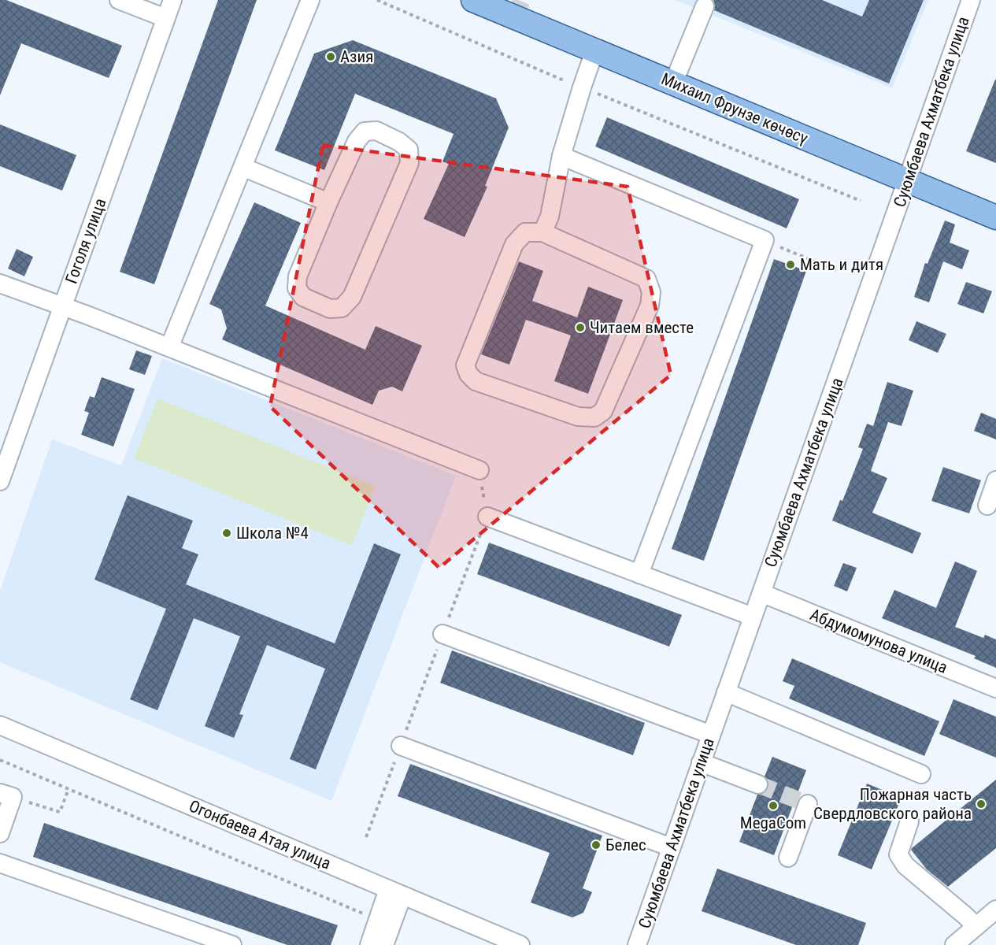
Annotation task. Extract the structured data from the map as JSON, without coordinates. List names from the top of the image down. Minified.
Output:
{"streets":{"main road":["Михаил Фрунзе көчөсү"],"street":["Суюмбаева Ахматбека улица","Гоголя улица","Абдумомунова улица","Огонбаева Атая улица"]},"crossings":[["Михаил Фрунзе көчөсү","Суюмбаева Ахматбека улица"],["Суюмбаева Ахматбека улица","Абдумомунова улица"]],"places":["Азия","Мать и дитя","Читаем вместе","Школа №4","Пожарная часть Свердловского района","MegaCom","Белес"]}
